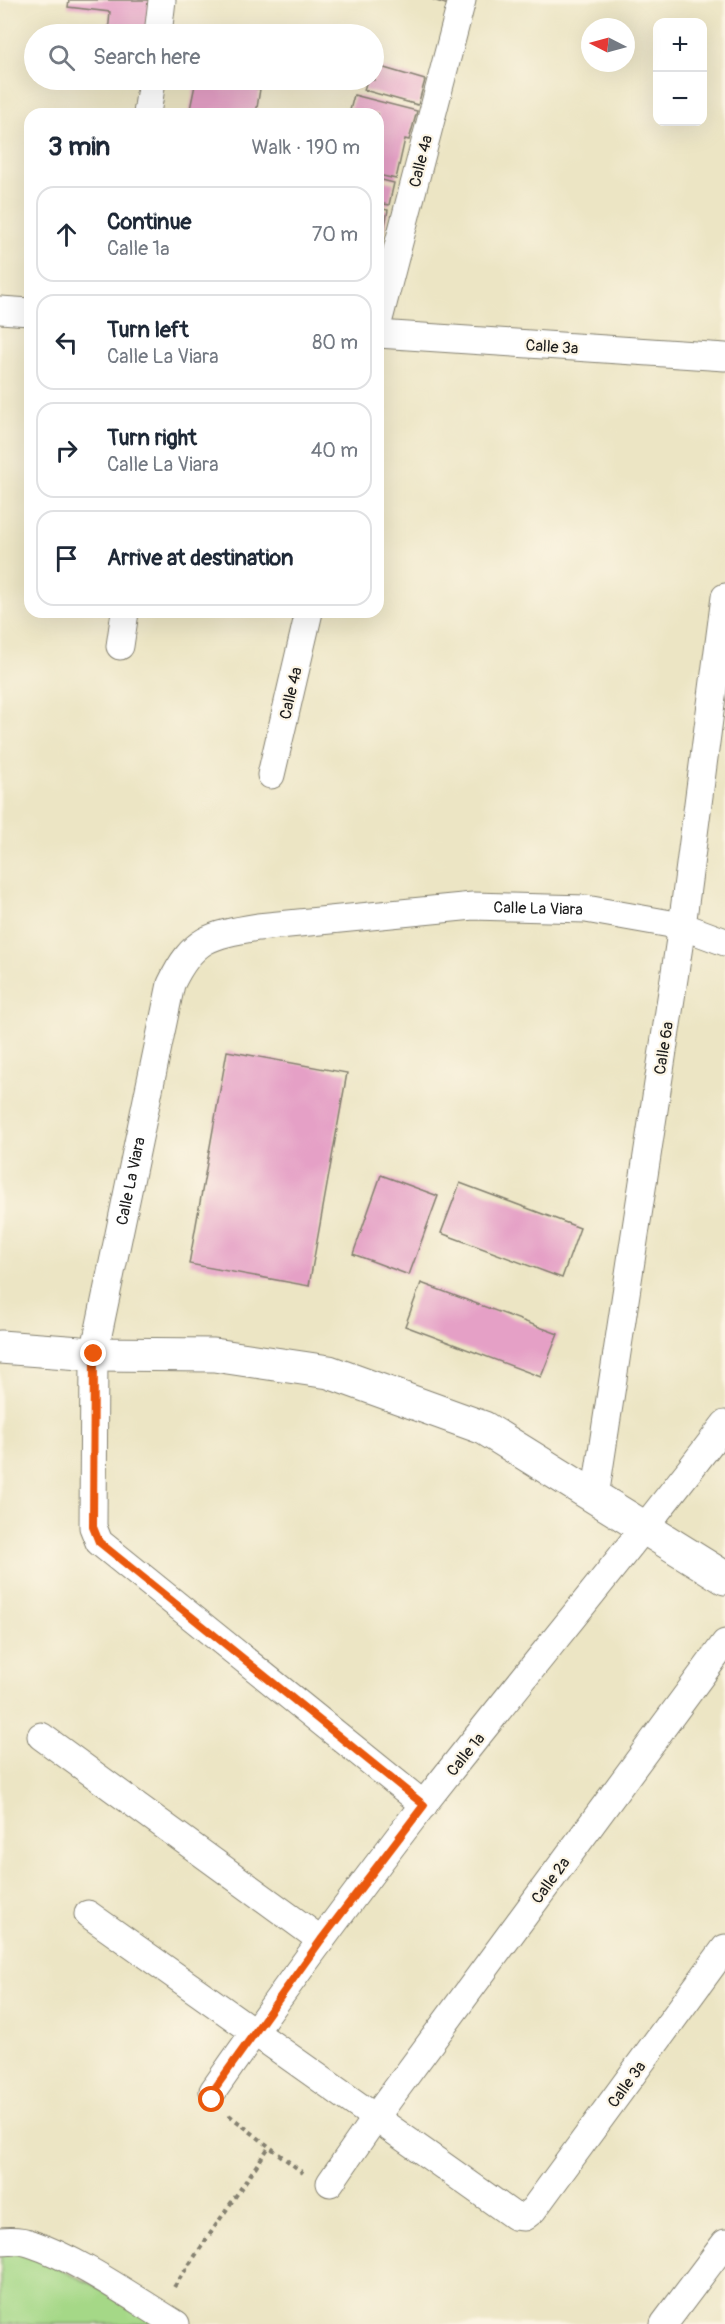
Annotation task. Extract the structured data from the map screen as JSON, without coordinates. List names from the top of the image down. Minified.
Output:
{"streets":{"street":["Calle 4ª","Calle 3ª","Calle La Viara","Calle 6ª","Calle 1ª","Calle 2ª"]},"crossings":[["Calle 3ª","Calle 2ª"],["Calle La Viara","Calle 6ª"],["Calle La Viara","Calle 1ª"]],"north":"left","page":{"map_buttons":["+","−"],"search":"Search here","heading":["3 min","Walk · 190 m"],"list":[["Continue","Calle 1ª","70 m"],["Turn left","Calle La Viara","80 m"],["Turn right","Calle La Viara","40 m"],"Arrive at destination"]}}
